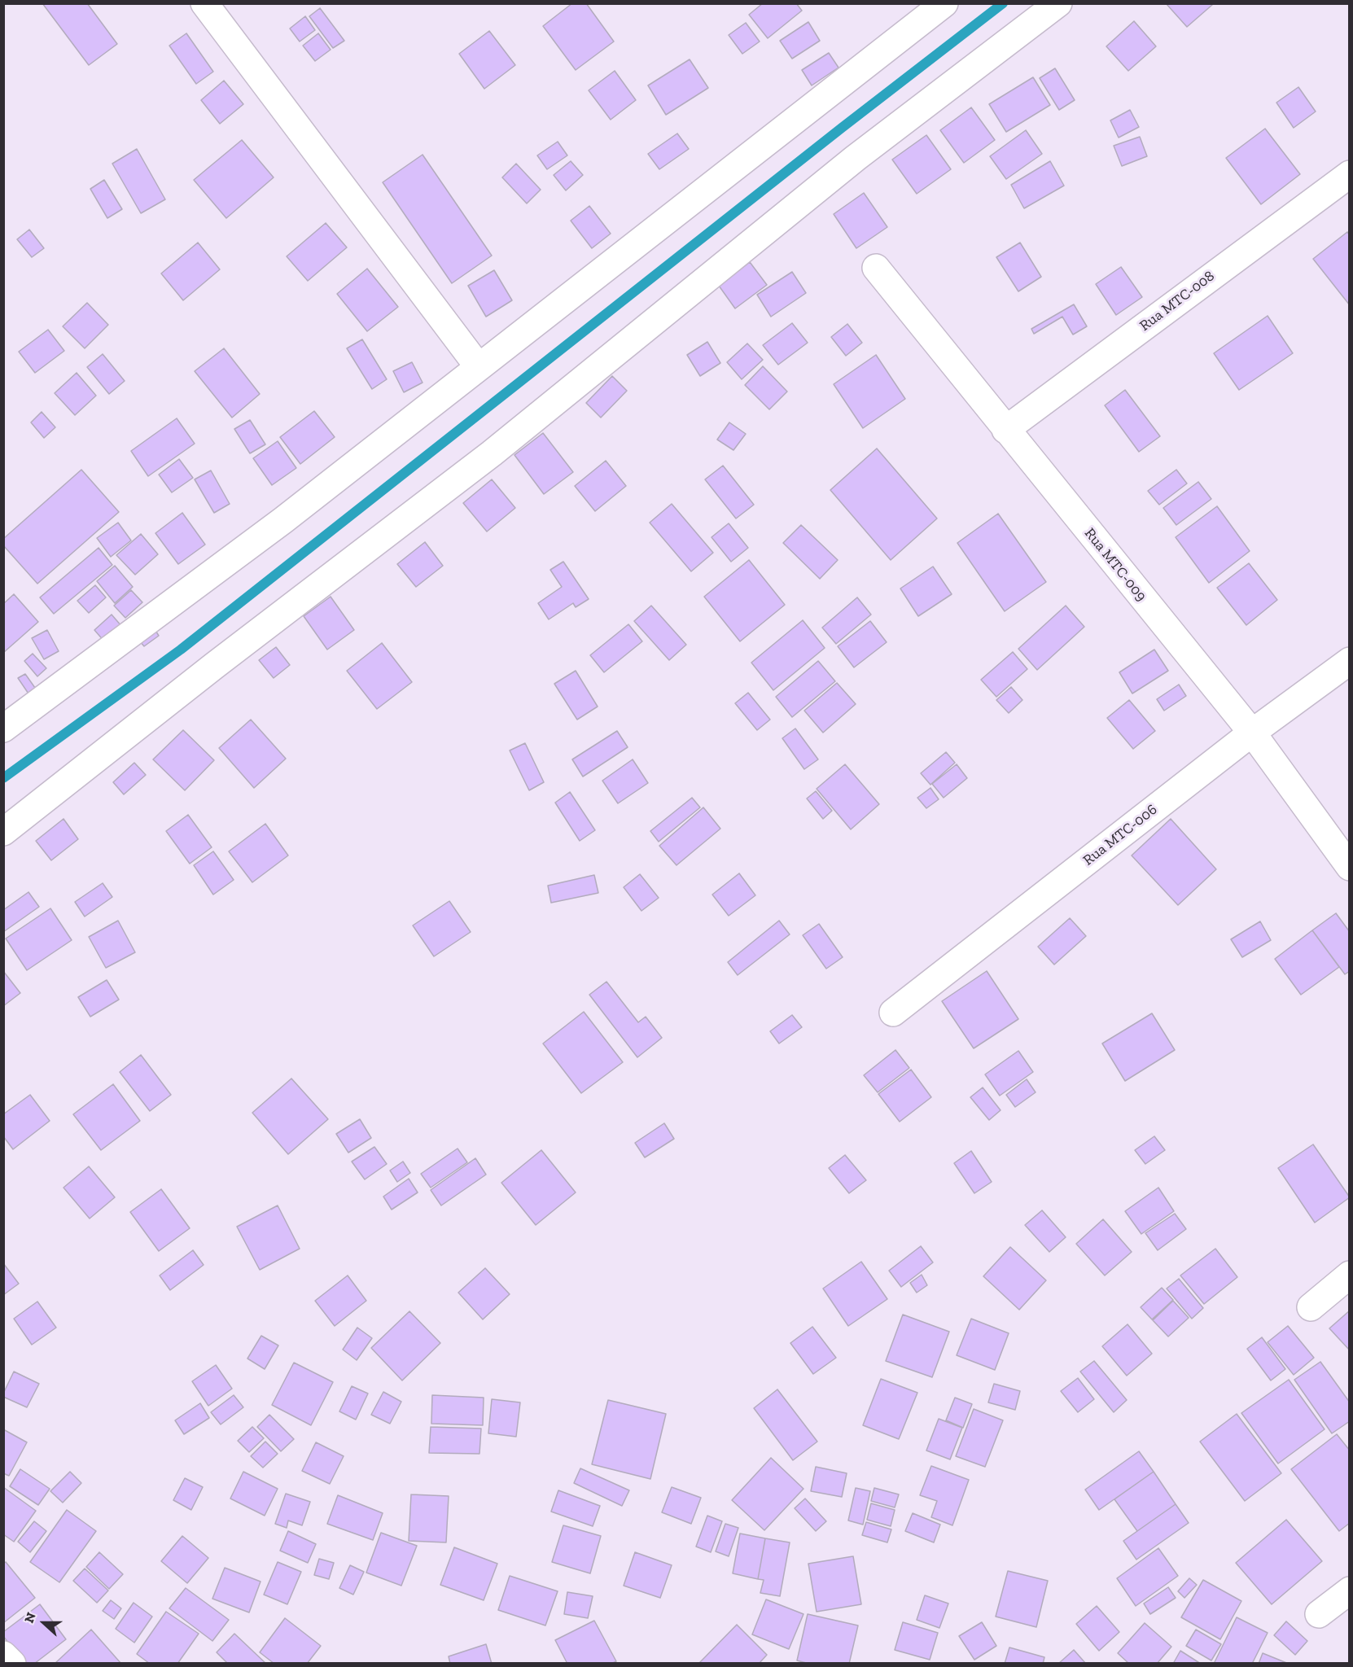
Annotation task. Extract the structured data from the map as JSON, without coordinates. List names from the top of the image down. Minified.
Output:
{"streets":{"street":["Rua MTC-008","Rua MTC-009","Rua MTC-006"]},"crossings":[["Rua MTC-008","Rua MTC-009"],["Rua MTC-009","Rua MTC-006"]],"north":"left"}
